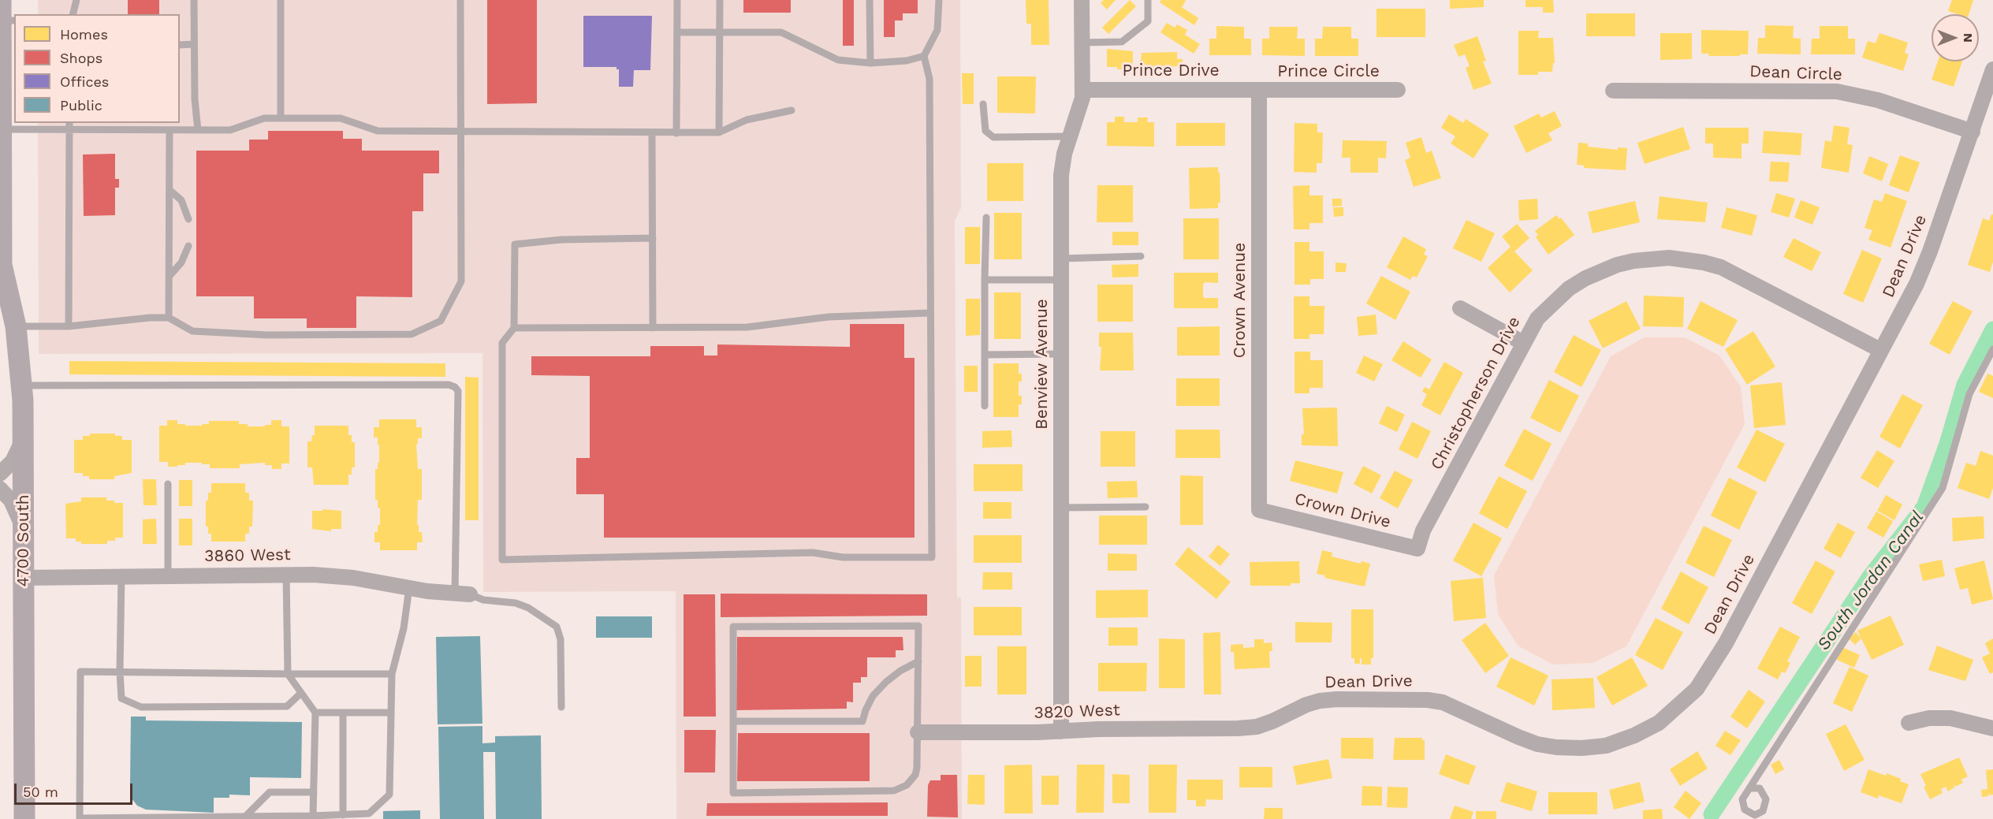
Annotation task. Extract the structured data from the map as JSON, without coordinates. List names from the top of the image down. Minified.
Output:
{"streets":{"main road":["4700 South"],"street":["Prince Drive","Prince Circle","Dean Circle","Dean Drive","Crown Avenue","Benview Avenue","Christopherson Drive","Crown Drive","3860 West","3820 West"]},"crossings":[["Prince Drive","Prince Circle"],["Prince Drive","Crown Avenue"],["Prince Drive","Benview Avenue"],["Prince Circle","Crown Avenue"],["Dean Circle","Dean Drive"],["Dean Drive","Christopherson Drive"],["Dean Drive","3820 West"],["Crown Avenue","Crown Drive"],["Benview Avenue","3820 West"],["Christopherson Drive","Crown Drive"],["4700 South","3860 West"]],"water":["South Jordan Canal"],"legend":["Homes","Shops","Offices","Public"],"scale_bar":"50 m","north":"right"}
